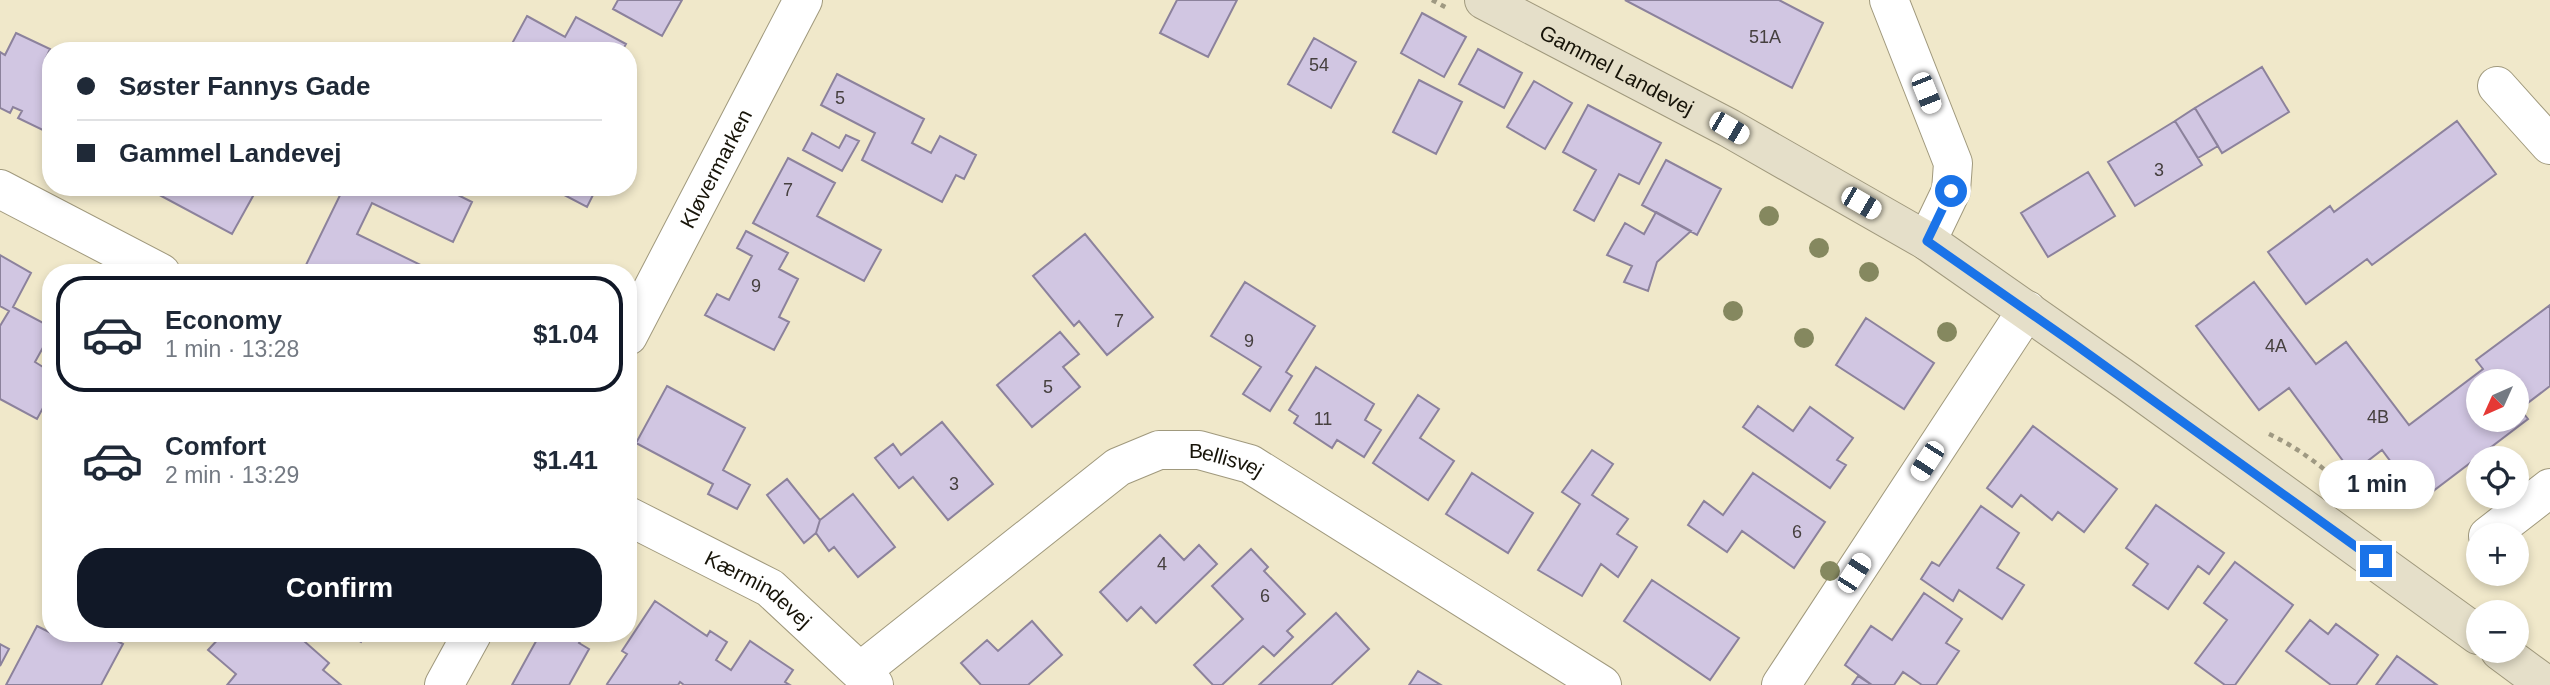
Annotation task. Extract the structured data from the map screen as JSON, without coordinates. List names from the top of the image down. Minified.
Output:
{"streets":{"street":["Gammel Landevej","Kløvermarken","Bellisvej","Kærmindevej"]},"crossings":[["Bellisvej","Kærmindevej"]],"house_numbers":["51A","54","5","3","7","9","7","9","4A","5","4B","11","3","6","4","6"],"north":"bottom left","page":{"banner":["Søster Fannys Gade","Gammel Landevej"],"list":[{"name":"Economy","note":"1 min · 13:28","value":"$1.04"},{"name":"Comfort","note":"2 min · 13:29","value":"$1.41"}],"map_buttons":["+","−"],"bubble":"1 min","buttons":"Confirm"}}
